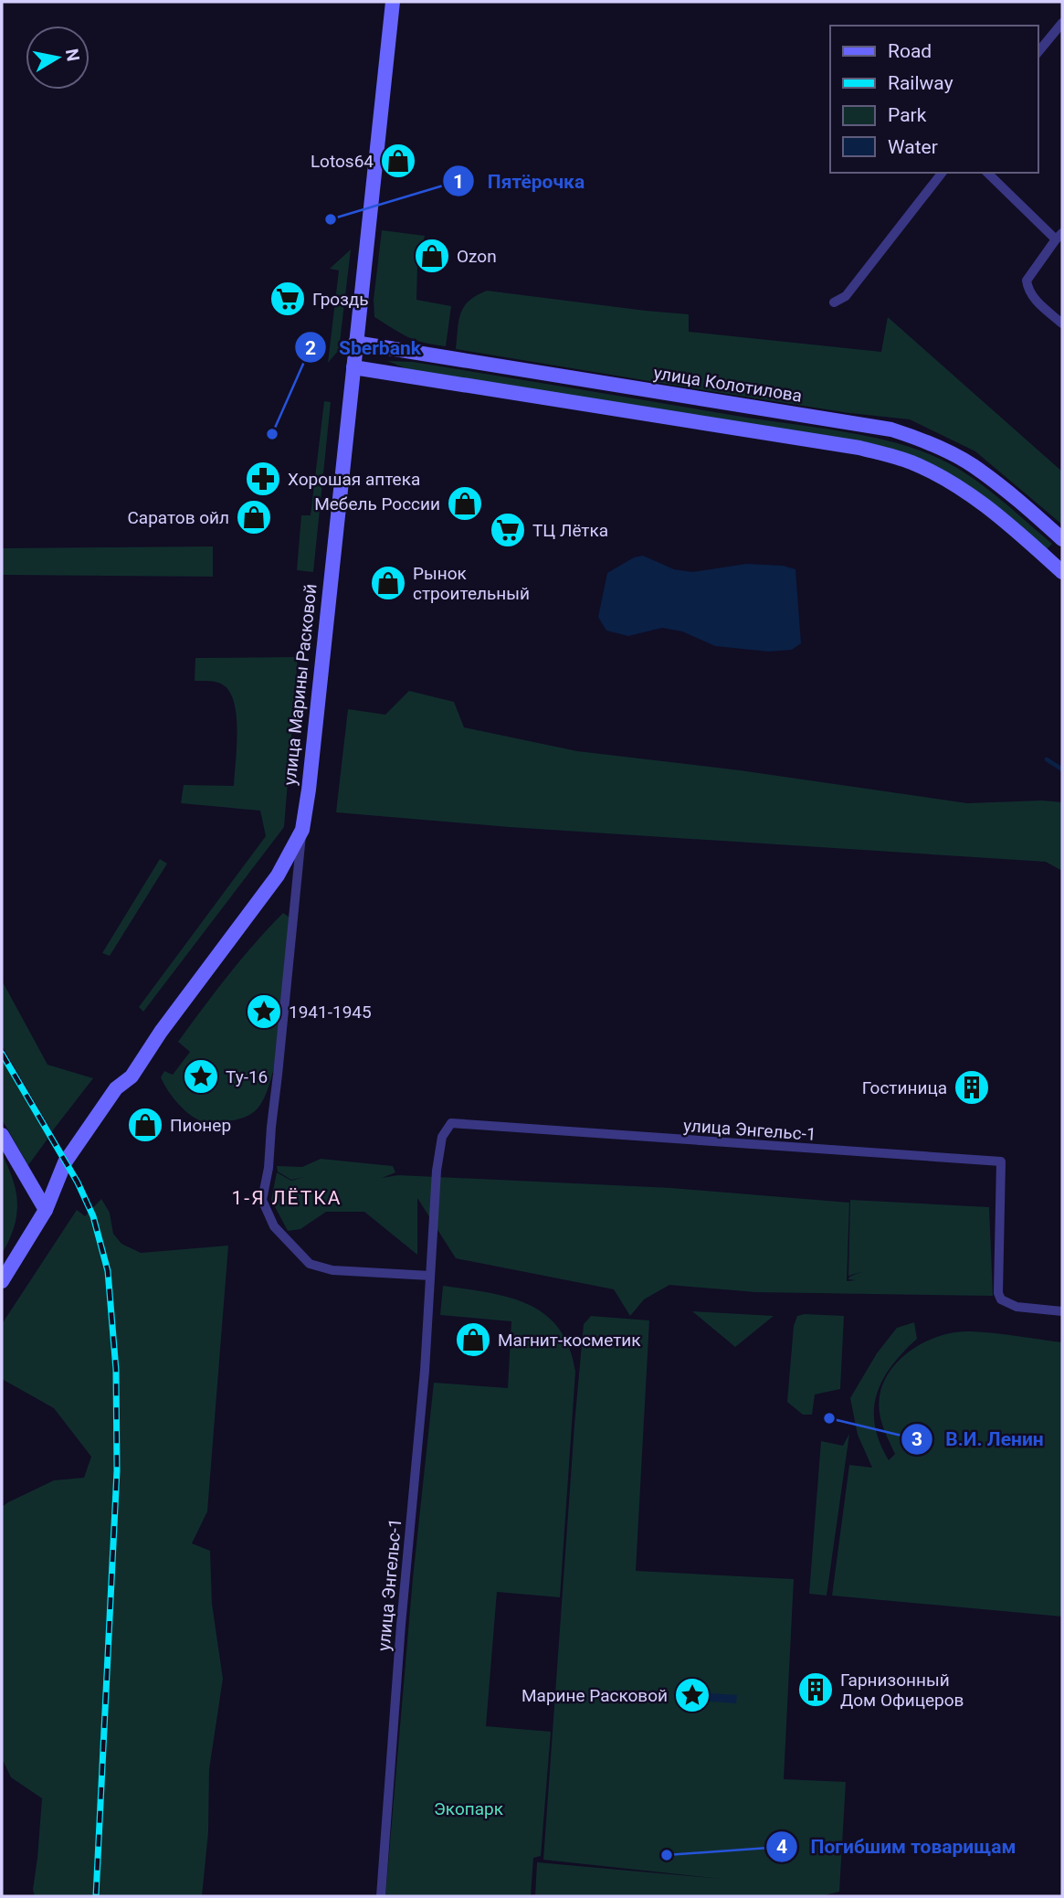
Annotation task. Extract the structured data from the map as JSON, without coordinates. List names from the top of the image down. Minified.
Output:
{"streets":{"main road":["улица Колотилова","улица Марины Расковой"],"street":["улица Энгельс-1"]},"crossings":[["улица Колотилова","улица Марины Расковой"]],"districts":["1-Я ЛЁТКА"],"parks":["Экопарк"],"places":{"shop":["Lotos64","Ozon","Мебель России","Саратов ойл","Рынок строительный","Пионер","Магнит-косметик"],"other":["Пятёрочка","Sberbank","В.И. Ленин","Погибшим товарищам"],"supermarket":["Гроздь","ТЦ Лётка"],"pharmacy":["Хорошая аптека"],"place":["1941-1945","Ту-16","Марине Расковой"],"building":["Гостиница","Гарнизонный Дом Офицеров"]},"legend":["Road","Railway","Park","Water"],"north":"right"}
